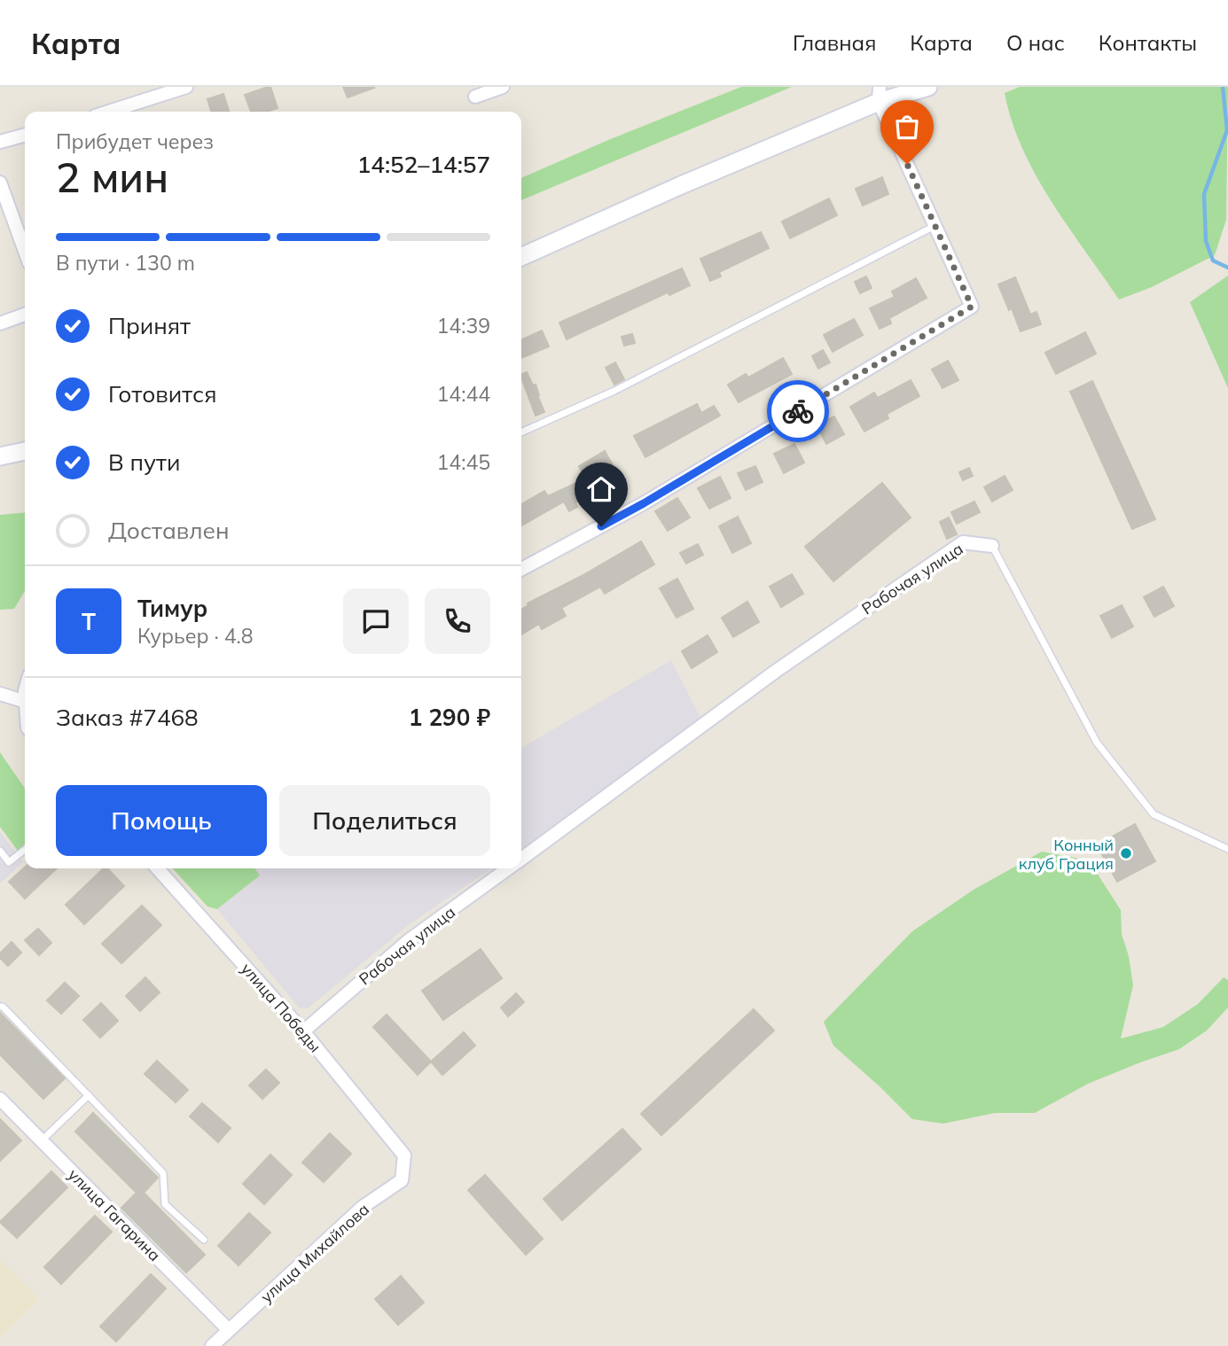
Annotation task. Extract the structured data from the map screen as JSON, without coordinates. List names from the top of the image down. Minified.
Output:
{"streets":{"street":["Рабочая улица","улица Победы","улица Гагарина","улица Михайлова"]},"crossings":[["Рабочая улица","улица Победы"],["улица Победы","улица Михайлова"],["улица Гагарина","улица Михайлова"]],"places":["Конный клуб Грация"],"page":{"header":"Карта","nav":["Главная","Карта","О нас","Контакты"],"heading":["2 мин","Прибудет через","14:52–14:57"],"panel":["Тимур","Курьер · 4.8","Заказ #7468","1 290 ₽"],"bar":"В пути · 130 m","list":[["Принят","14:39"],["Готовится","14:44"],["В пути","14:45"],"Доставлен"],"round":"Т","buttons":["Помощь","Поделиться"]}}
